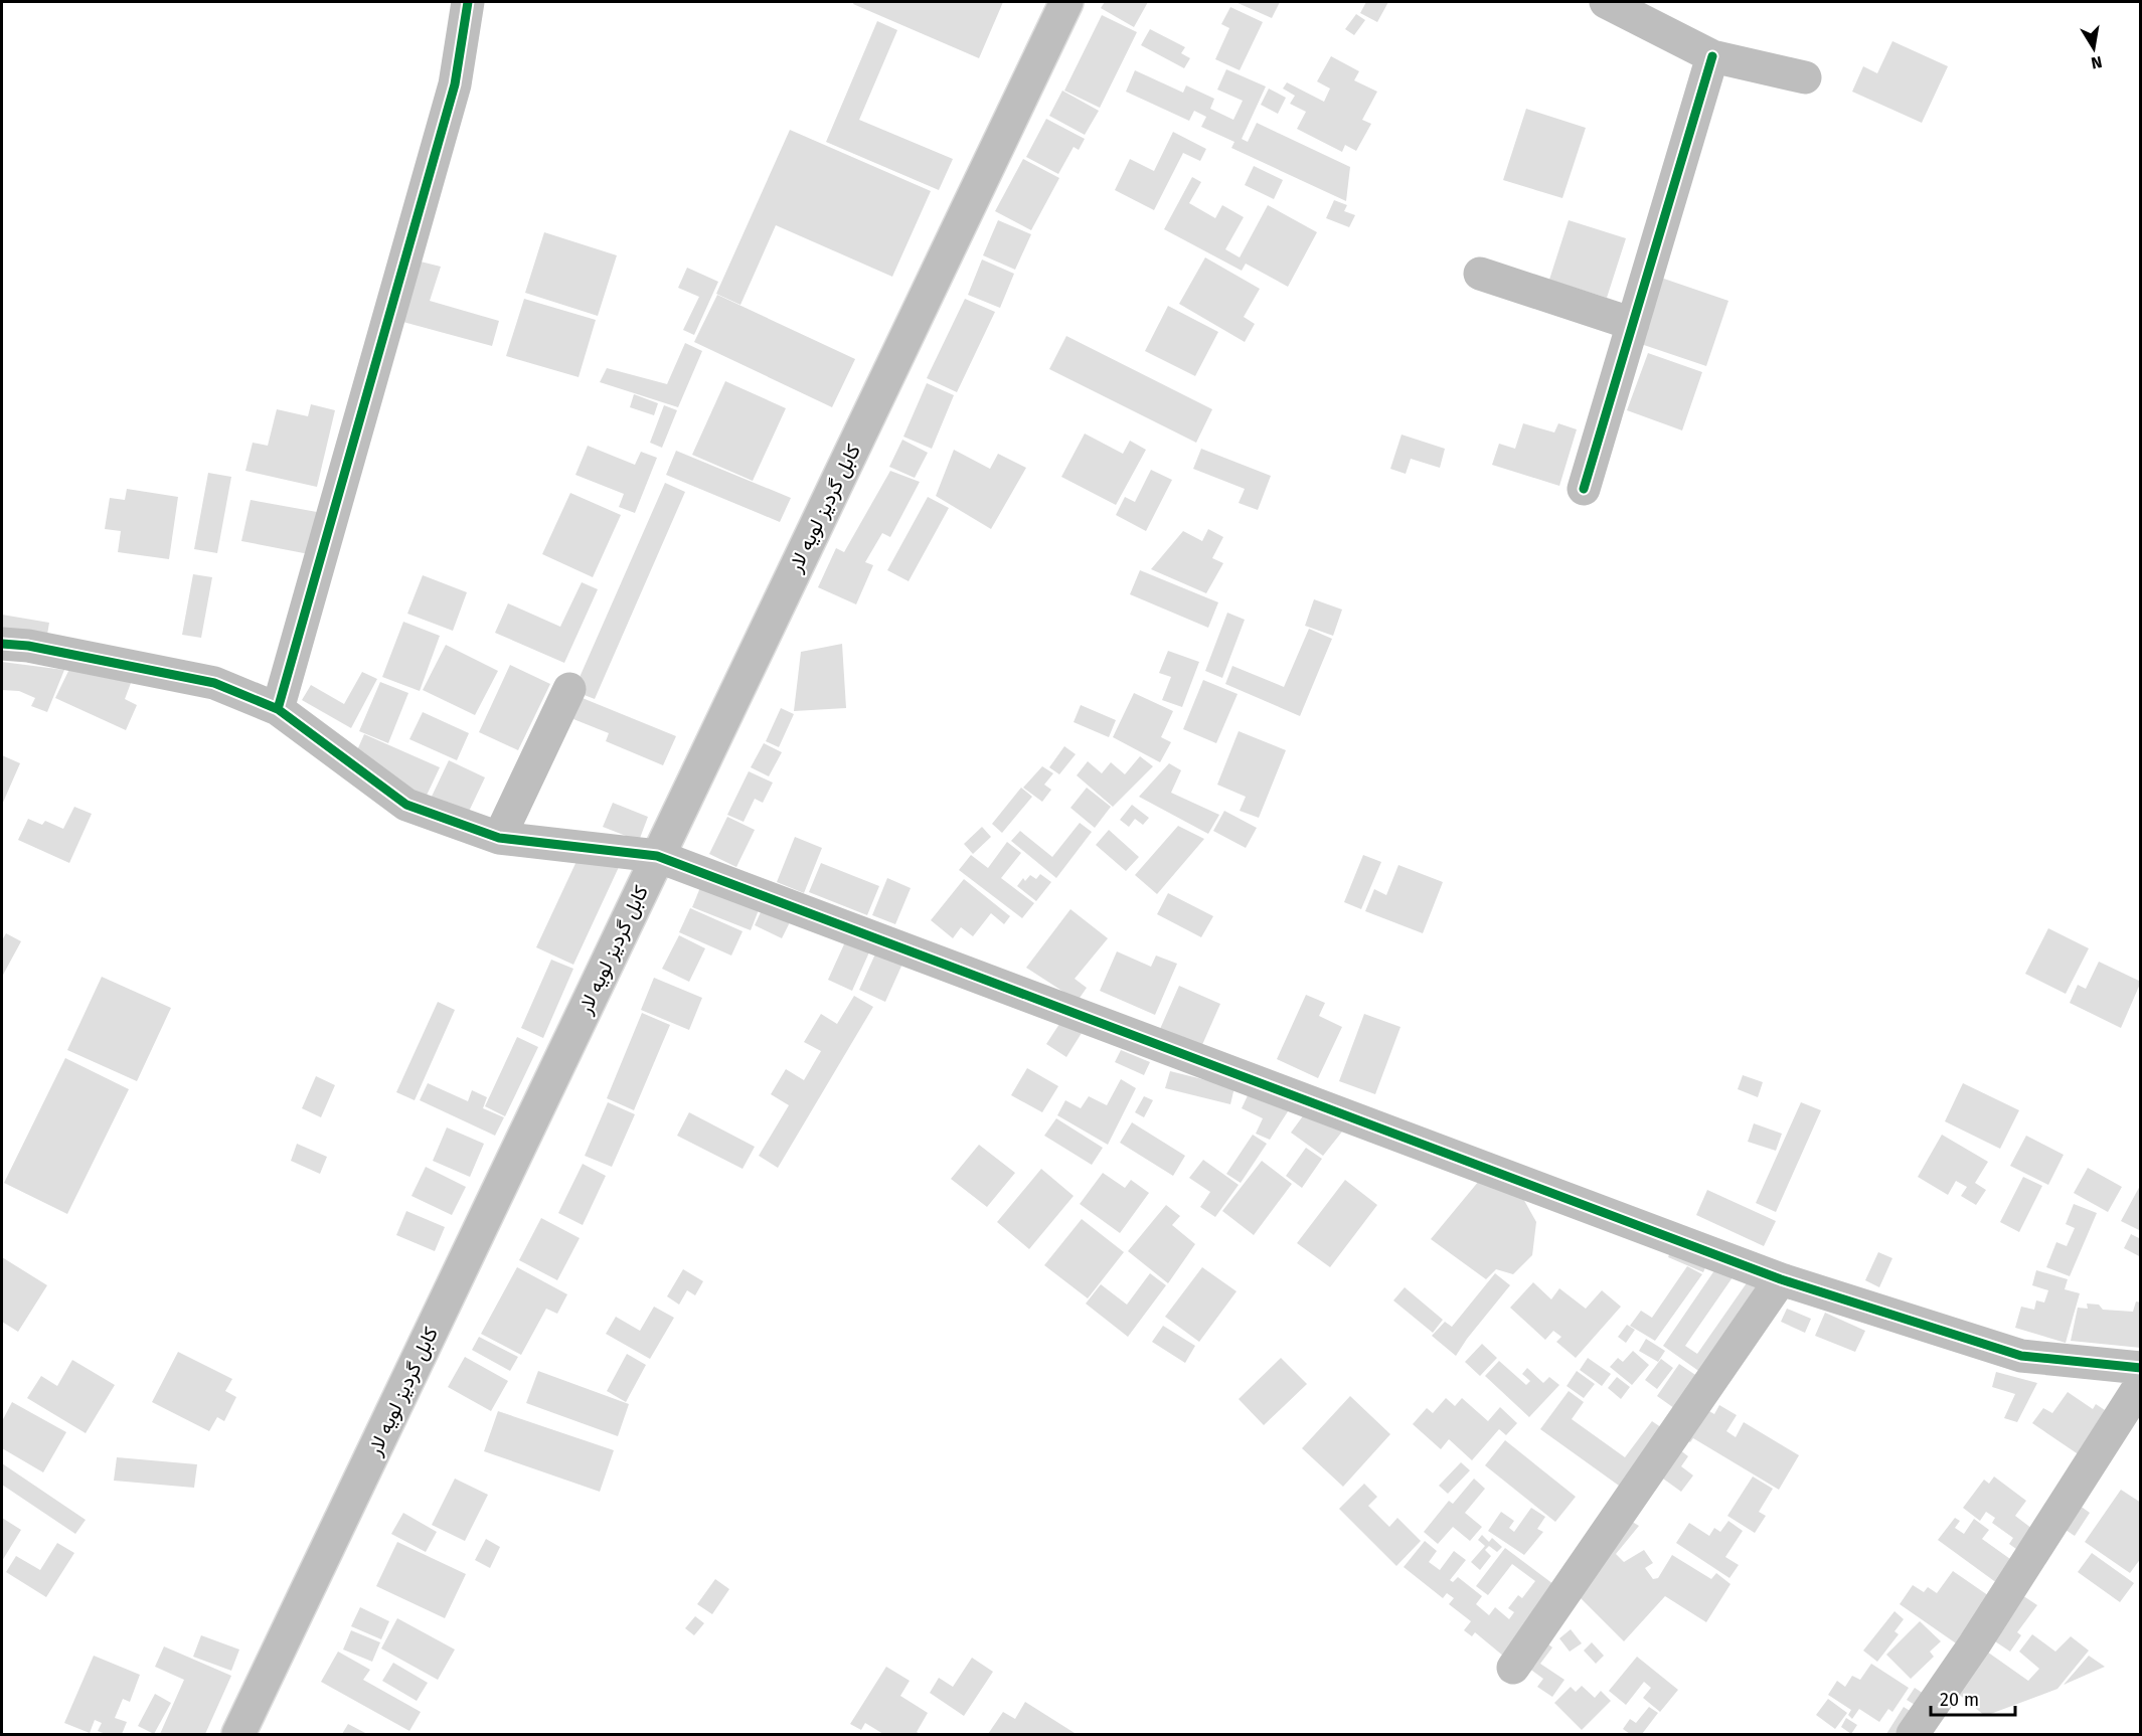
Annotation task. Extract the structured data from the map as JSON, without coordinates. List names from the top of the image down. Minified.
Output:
{"streets":{"main road":["کابل گردیز لویه لار"]},"scale_bar":"20 m","north":"bottom"}
